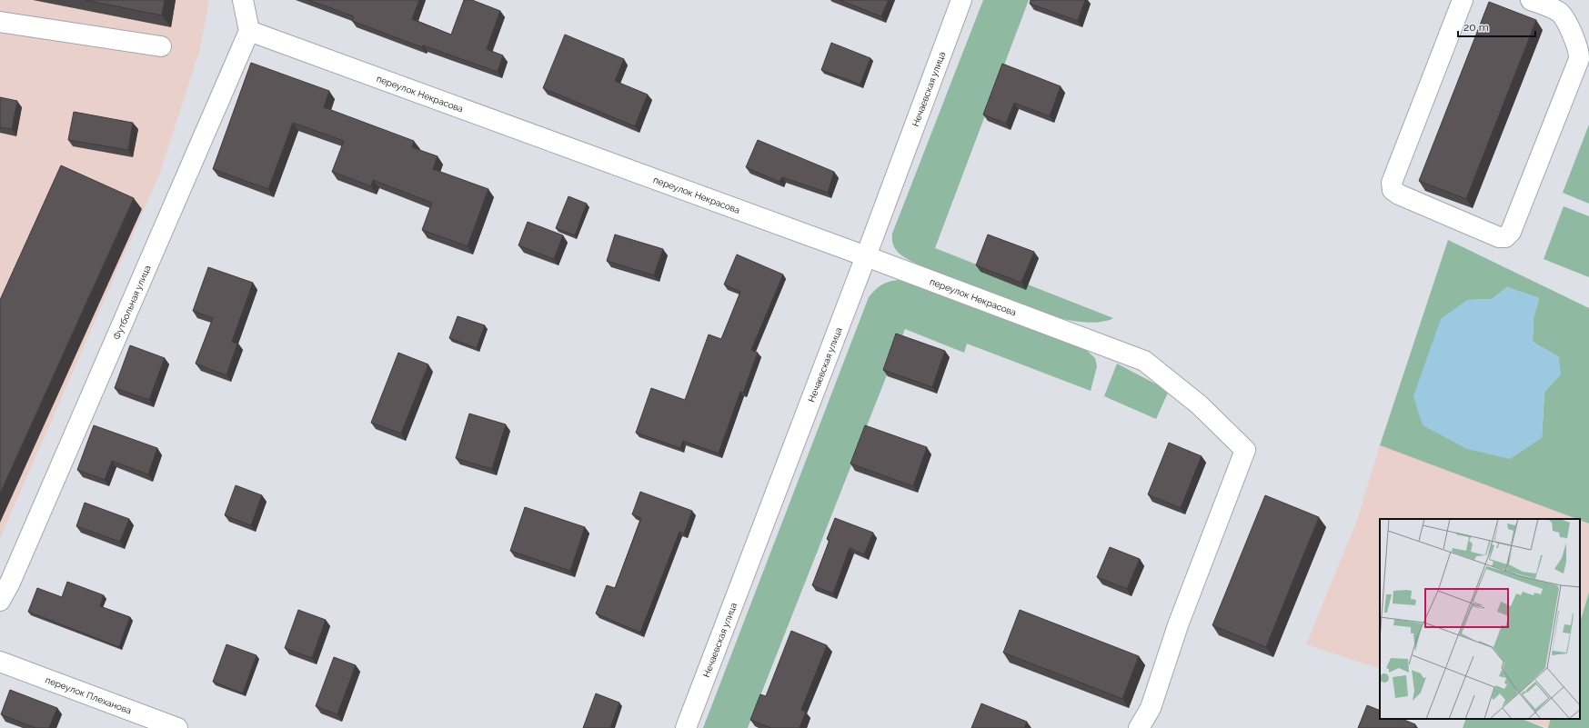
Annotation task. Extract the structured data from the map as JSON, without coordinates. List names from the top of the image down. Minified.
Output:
{"streets":{"street":["Нечаевская улица","переулок Некрасова","Футбольная улица","переулок Плеханова"]},"crossings":[["Нечаевская улица","переулок Некрасова"],["переулок Некрасова","Футбольная улица"]],"scale_bar":"20 m"}
